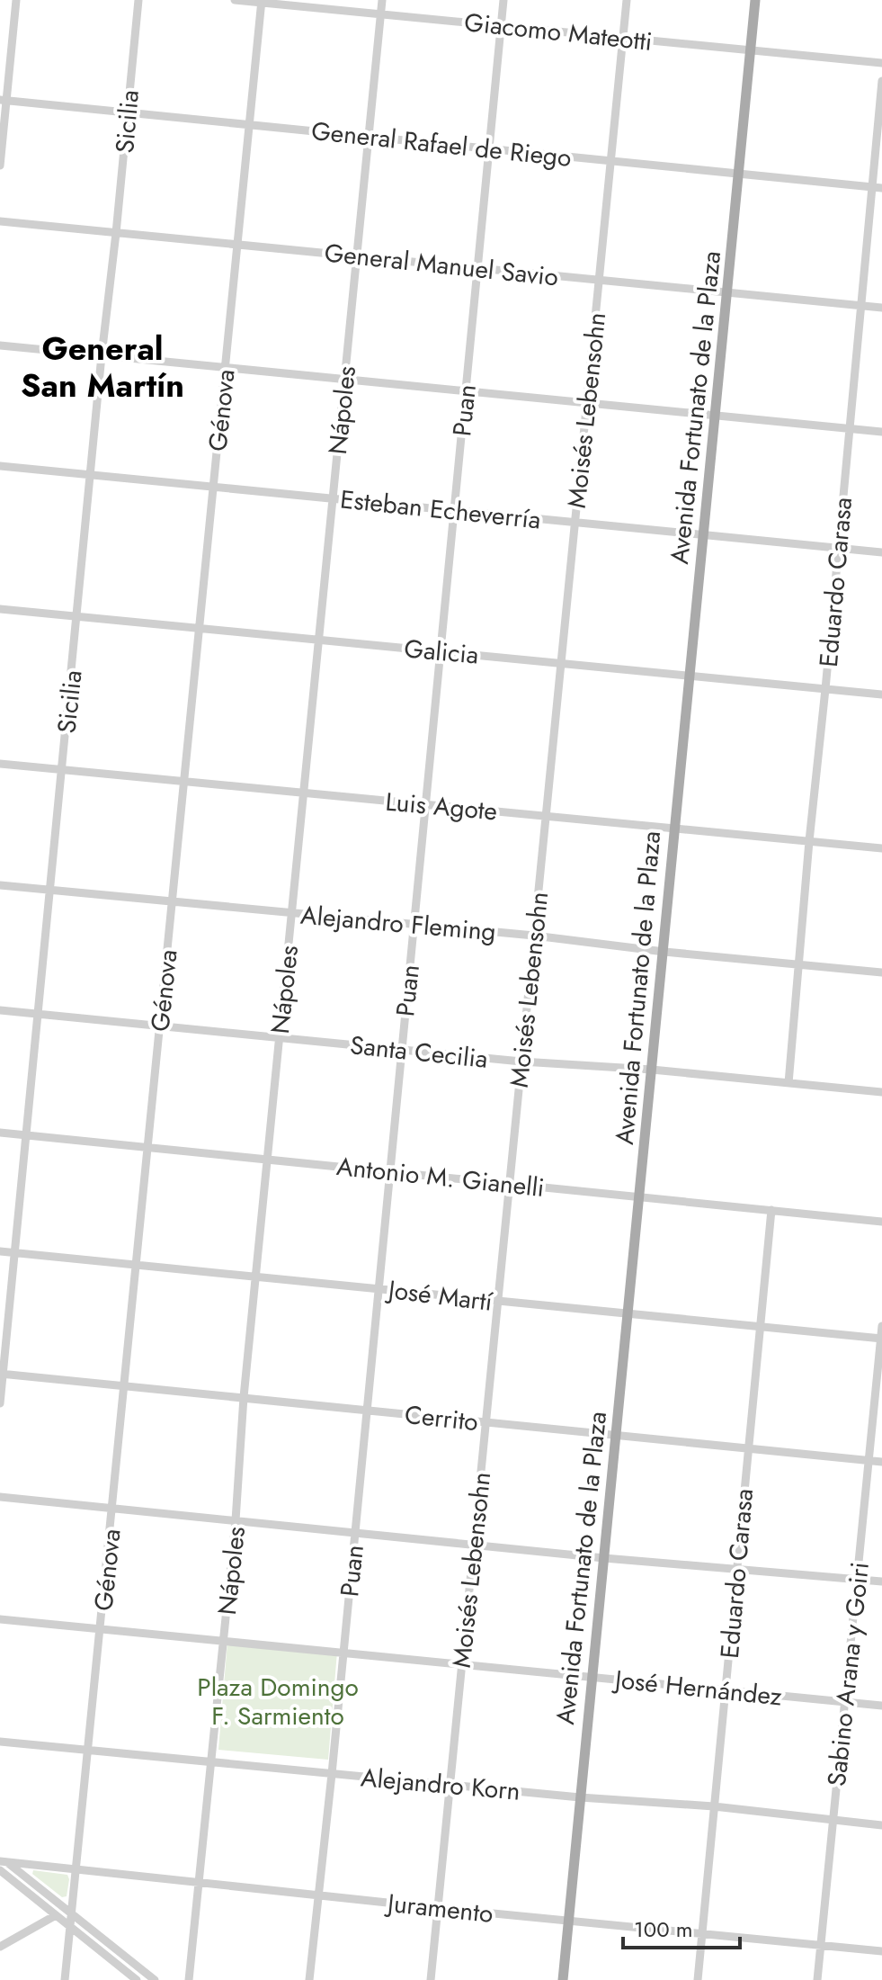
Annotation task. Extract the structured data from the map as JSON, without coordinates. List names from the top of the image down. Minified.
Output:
{"streets":{"main road":["Avenida Fortunato de la Plaza"],"street":["Giacomo Mateotti","Sicilia","General Rafael de Riego","General Manuel Savio","Génova","Nápoles","Puan","Moisés Lebensohn","Esteban Echeverría","Eduardo Carasa","Galicia","Luis Agote","Alejandro Fleming","Santa Cecilia","Antonio M. Gianelli","José Martí","Cerrito","Sabino Arana y Goiri","José Hernández","Alejandro Korn","Juramento"]},"crossings":[["Giacomo Mateotti","Avenida Fortunato de la Plaza"],["Giacomo Mateotti","Génova"],["Giacomo Mateotti","Nápoles"],["Giacomo Mateotti","Puan"],["Giacomo Mateotti","Moisés Lebensohn"],["Sicilia","General Rafael de Riego"],["Sicilia","General Manuel Savio"],["Sicilia","Esteban Echeverría"],["Sicilia","Galicia"],["Sicilia","Luis Agote"],["Sicilia","Alejandro Fleming"],["Sicilia","Santa Cecilia"],["Sicilia","Antonio M. Gianelli"],["Sicilia","José Martí"],["Sicilia","Cerrito"],["General Rafael de Riego","Avenida Fortunato de la Plaza"],["General Rafael de Riego","Génova"],["General Rafael de Riego","Nápoles"],["General Rafael de Riego","Puan"],["General Rafael de Riego","Moisés Lebensohn"],["General Rafael de Riego","Eduardo Carasa"],["General Manuel Savio","Avenida Fortunato de la Plaza"],["General Manuel Savio","Génova"],["General Manuel Savio","Nápoles"],["General Manuel Savio","Puan"],["General Manuel Savio","Moisés Lebensohn"],["General Manuel Savio","Eduardo Carasa"],["Avenida Fortunato de la Plaza","Esteban Echeverría"],["Avenida Fortunato de la Plaza","Galicia"],["Avenida Fortunato de la Plaza","Luis Agote"],["Avenida Fortunato de la Plaza","Alejandro Fleming"],["Avenida Fortunato de la Plaza","Santa Cecilia"],["Avenida Fortunato de la Plaza","Antonio M. Gianelli"],["Avenida Fortunato de la Plaza","José Martí"],["Avenida Fortunato de la Plaza","Cerrito"],["Avenida Fortunato de la Plaza","José Hernández"],["Avenida Fortunato de la Plaza","Alejandro Korn"],["Avenida Fortunato de la Plaza","Juramento"],["Génova","Esteban Echeverría"],["Génova","Galicia"],["Génova","Luis Agote"],["Génova","Alejandro Fleming"],["Génova","Santa Cecilia"],["Génova","Antonio M. Gianelli"],["Génova","José Martí"],["Génova","Cerrito"],["Génova","José Hernández"],["Génova","Alejandro Korn"],["Génova","Juramento"],["Nápoles","Esteban Echeverría"],["Nápoles","Galicia"],["Nápoles","Luis Agote"],["Nápoles","Alejandro Fleming"],["Nápoles","Santa Cecilia"],["Nápoles","Antonio M. Gianelli"],["Nápoles","José Martí"],["Nápoles","Cerrito"],["Nápoles","José Hernández"],["Nápoles","Alejandro Korn"],["Nápoles","Juramento"],["Puan","Esteban Echeverría"],["Puan","Galicia"],["Puan","Luis Agote"],["Puan","Alejandro Fleming"],["Puan","Santa Cecilia"],["Puan","Antonio M. Gianelli"],["Puan","José Martí"],["Puan","Cerrito"],["Puan","José Hernández"],["Puan","Alejandro Korn"],["Puan","Juramento"],["Moisés Lebensohn","Esteban Echeverría"],["Moisés Lebensohn","Galicia"],["Moisés Lebensohn","Luis Agote"],["Moisés Lebensohn","Alejandro Fleming"],["Moisés Lebensohn","Santa Cecilia"],["Moisés Lebensohn","Antonio M. Gianelli"],["Moisés Lebensohn","José Martí"],["Moisés Lebensohn","Cerrito"],["Moisés Lebensohn","José Hernández"],["Moisés Lebensohn","Alejandro Korn"],["Moisés Lebensohn","Juramento"],["Esteban Echeverría","Eduardo Carasa"],["Eduardo Carasa","Galicia"],["Eduardo Carasa","Luis Agote"],["Eduardo Carasa","Alejandro Fleming"],["Eduardo Carasa","Santa Cecilia"],["Eduardo Carasa","Antonio M. Gianelli"],["Eduardo Carasa","José Martí"],["Eduardo Carasa","Cerrito"],["Eduardo Carasa","José Hernández"],["Eduardo Carasa","Alejandro Korn"],["Eduardo Carasa","Juramento"],["José Martí","Sabino Arana y Goiri"],["Cerrito","Sabino Arana y Goiri"],["Sabino Arana y Goiri","José Hernández"],["Sabino Arana y Goiri","Alejandro Korn"],["Sabino Arana y Goiri","Juramento"]],"districts":["General San Martín"],"parks":["Plaza Domingo F. Sarmiento"],"scale_bar":"100 m"}
